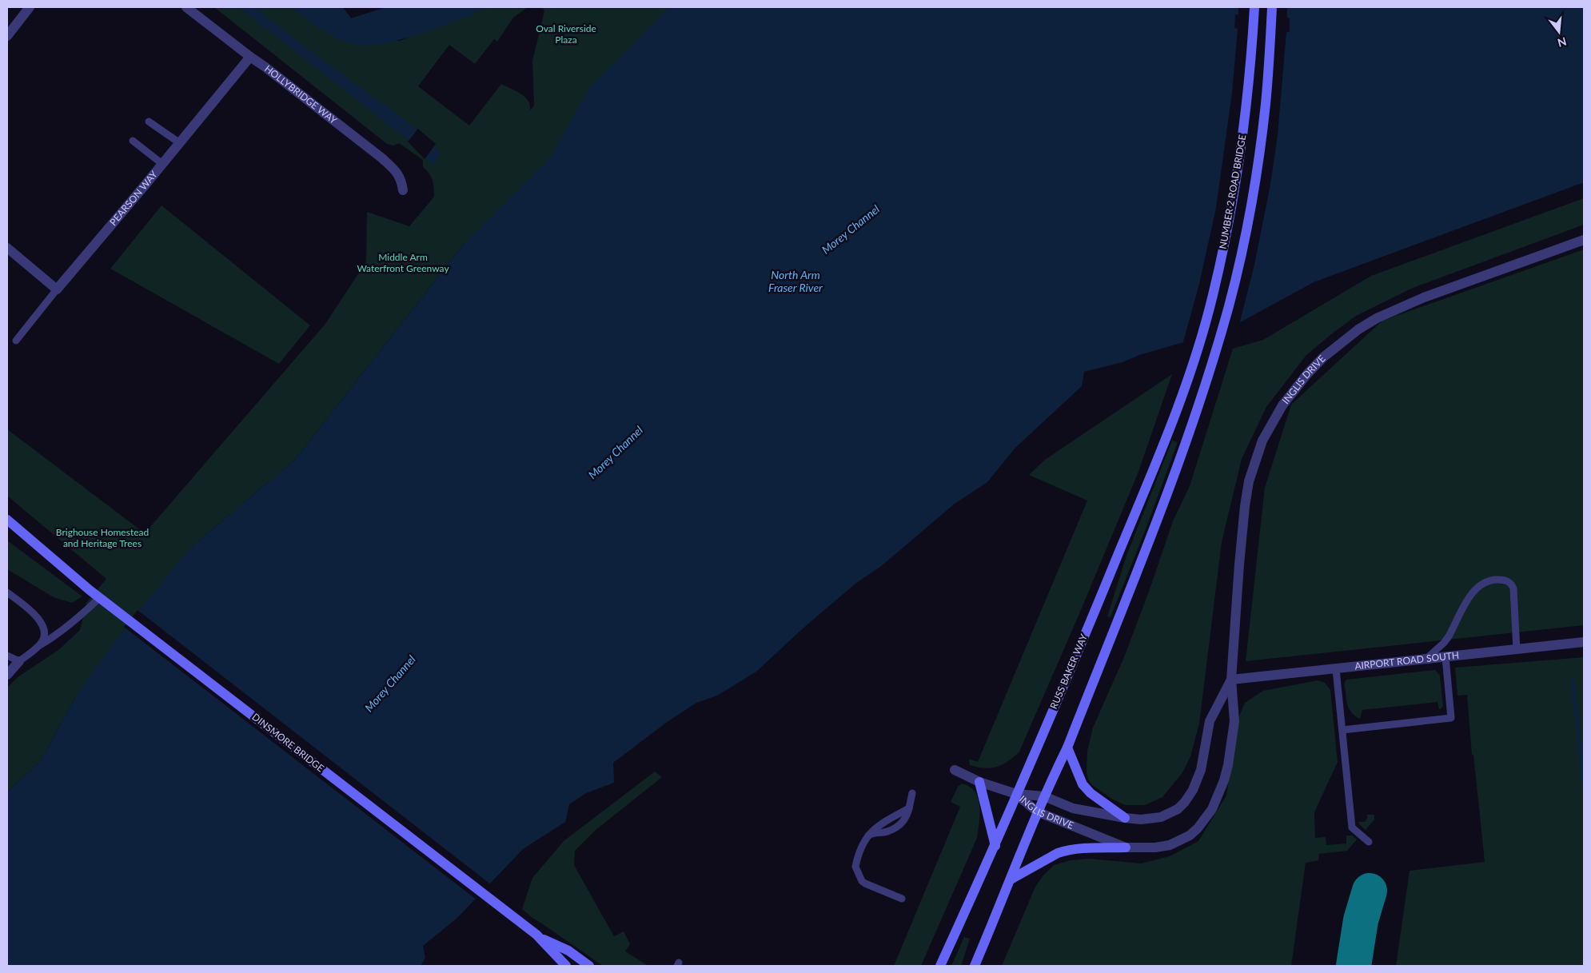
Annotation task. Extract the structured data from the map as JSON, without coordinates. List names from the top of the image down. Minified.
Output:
{"streets":{"main road":["NUMBER 2 ROAD BRIDGE","RUSS BAKER WAY","DINSMORE BRIDGE"],"street":["HOLLYBRIDGE WAY","PEARSON WAY","INGLIS DRIVE","AIRPORT ROAD SOUTH"]},"crossings":[["HOLLYBRIDGE WAY","PEARSON WAY"],["NUMBER 2 ROAD BRIDGE","RUSS BAKER WAY"],["INGLIS DRIVE","AIRPORT ROAD SOUTH"],["INGLIS DRIVE","RUSS BAKER WAY"]],"water":["Morey Channel","North Arm Fraser River"],"parks":["Oval Riverside Plaza","Middle Arm Waterfront Greenway","Brighouse Homestead and Heritage Trees"],"north":"bottom"}
